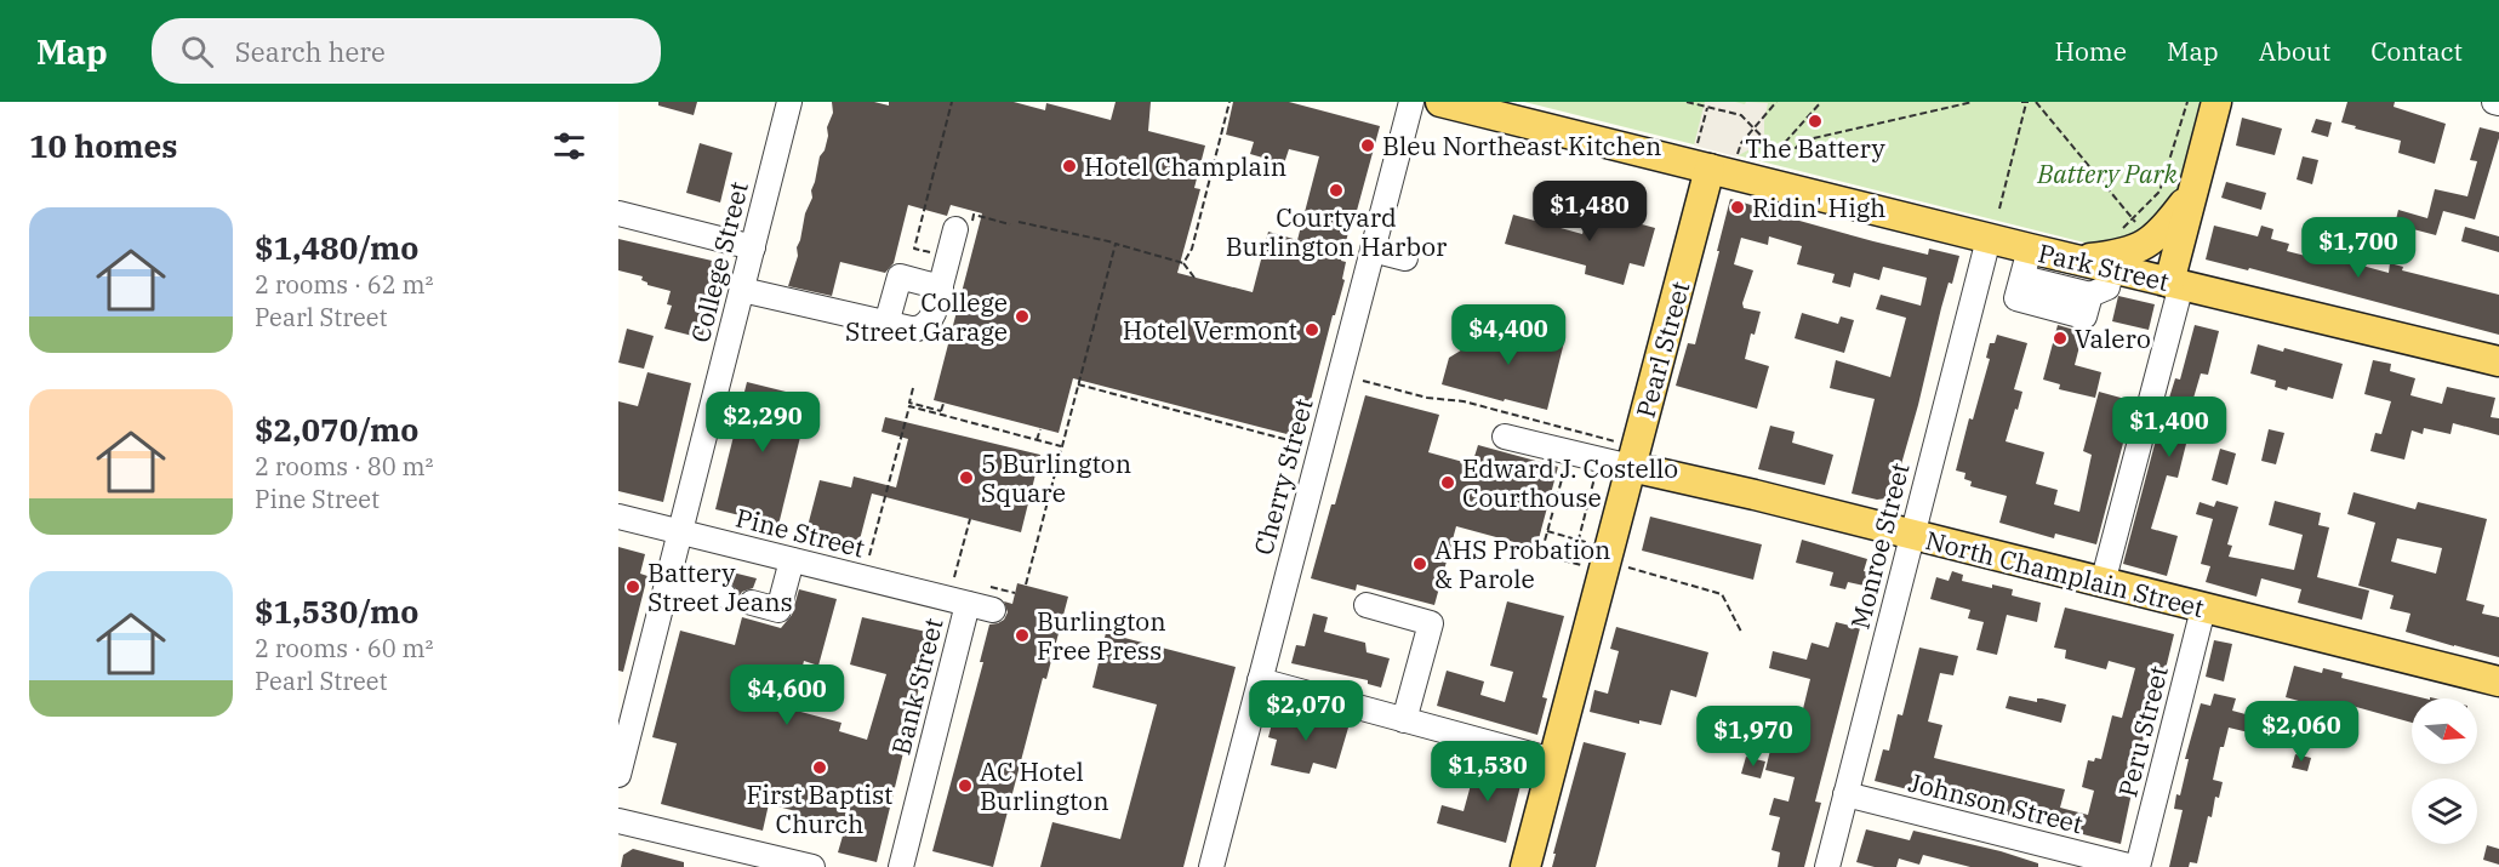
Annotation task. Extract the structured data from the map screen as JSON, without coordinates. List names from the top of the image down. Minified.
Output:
{"streets":{"main road":["Park Street","Pearl Street","North Champlain Street"],"street":["College Street","Cherry Street","Pine Street","Monroe Street","Bank Street","Peru Street","Johnson Street"]},"crossings":[["College Street","Pine Street"],["Park Street","Pearl Street"],["Park Street","Monroe Street"],["Pearl Street","North Champlain Street"],["Pine Street","Bank Street"],["Monroe Street","North Champlain Street"],["Monroe Street","Johnson Street"],["North Champlain Street","Peru Street"],["Peru Street","Johnson Street"]],"parks":["Battery Park"],"places":["The Battery","Bleu Northeast Kitchen","Hotel Champlain","Courtyard Burlington Harbor","Ridin' High","College Street Garage","Hotel Vermont","Valero","5 Burlington Square","Edward J. Costello Courthouse","AHS Probation & Parole","Battery Street Jeans","Burlington Free Press","First Baptist Church","AC Hotel Burlington"],"north":"right","page":{"header":"Map","search":"Search here","nav":["Home","Map","About","Contact"],"heading":"10 homes","price":["$1,480","$1,700","$4,400","$2,290","$1,400","$4,600","$2,070","$2,060","$1,970","$1,530"],"list":[{"name":"$1,480/mo","note":"2 rooms · 62 m² · Pearl Street"},{"name":"$2,070/mo","note":"2 rooms · 80 m² · Pine Street"},{"name":"$1,530/mo","note":"2 rooms · 60 m² · Pearl Street"}]}}
